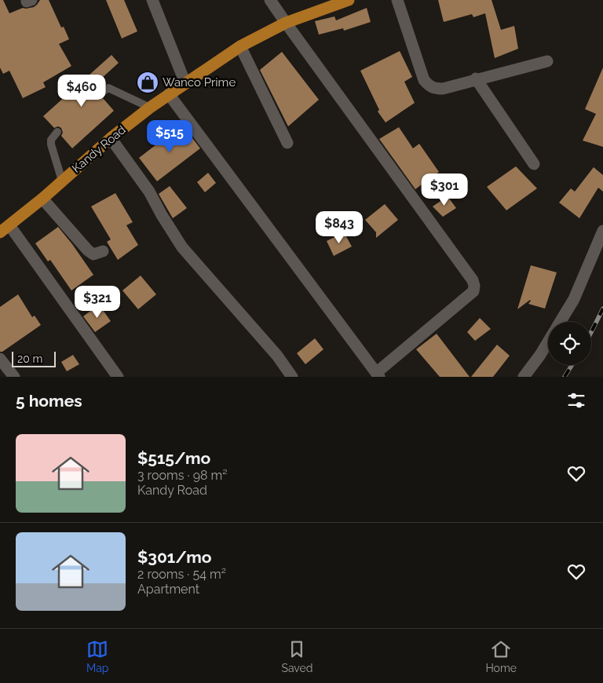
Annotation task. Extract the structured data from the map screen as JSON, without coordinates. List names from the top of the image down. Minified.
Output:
{"streets":{"highway":["Kandy Road"]},"places":{"shop":["Wanco Prime"]},"scale_bar":"20 m","page":{"price":["$460","$515","$301","$843","$321"],"scale":"20 m","heading":"5 homes","list":[{"name":"$515/mo","note":"3 rooms · 98 m² · Kandy Road"},{"name":"$301/mo","note":"2 rooms · 54 m² · Apartment"}],"tabs":["Map","Saved","Home"]}}
